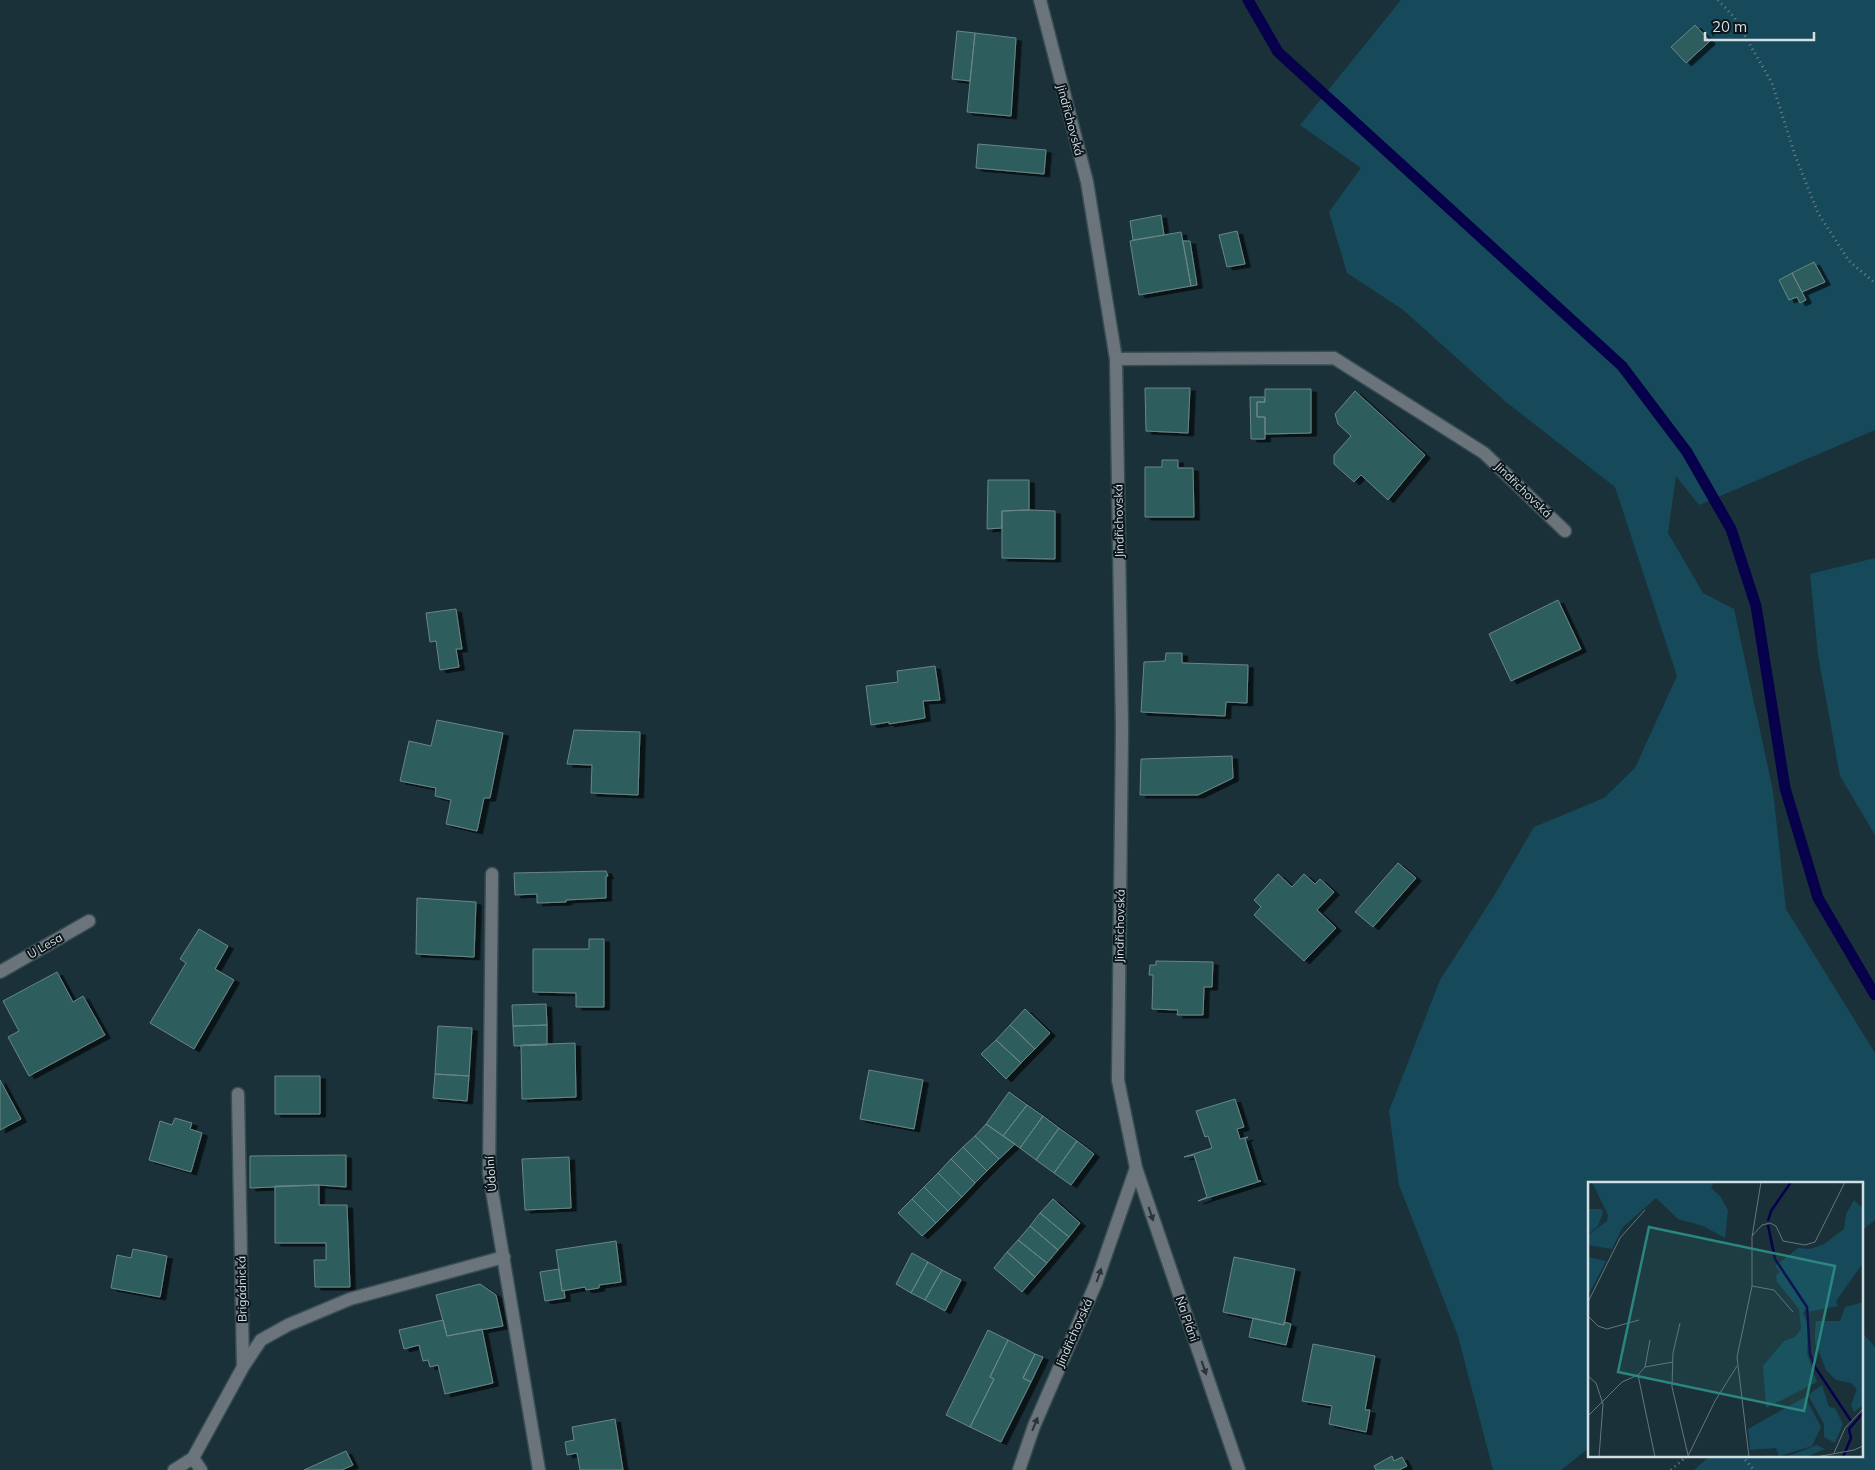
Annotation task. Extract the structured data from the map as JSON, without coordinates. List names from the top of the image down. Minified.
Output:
{"streets":{"street":["Jindřichovská","U Lesa","Údolní","Brigádnická","Na Pláni"]},"crossings":[["Jindřichovská","Na Pláni"]],"one_way":["Na Pláni"],"scale_bar":"20 m"}
